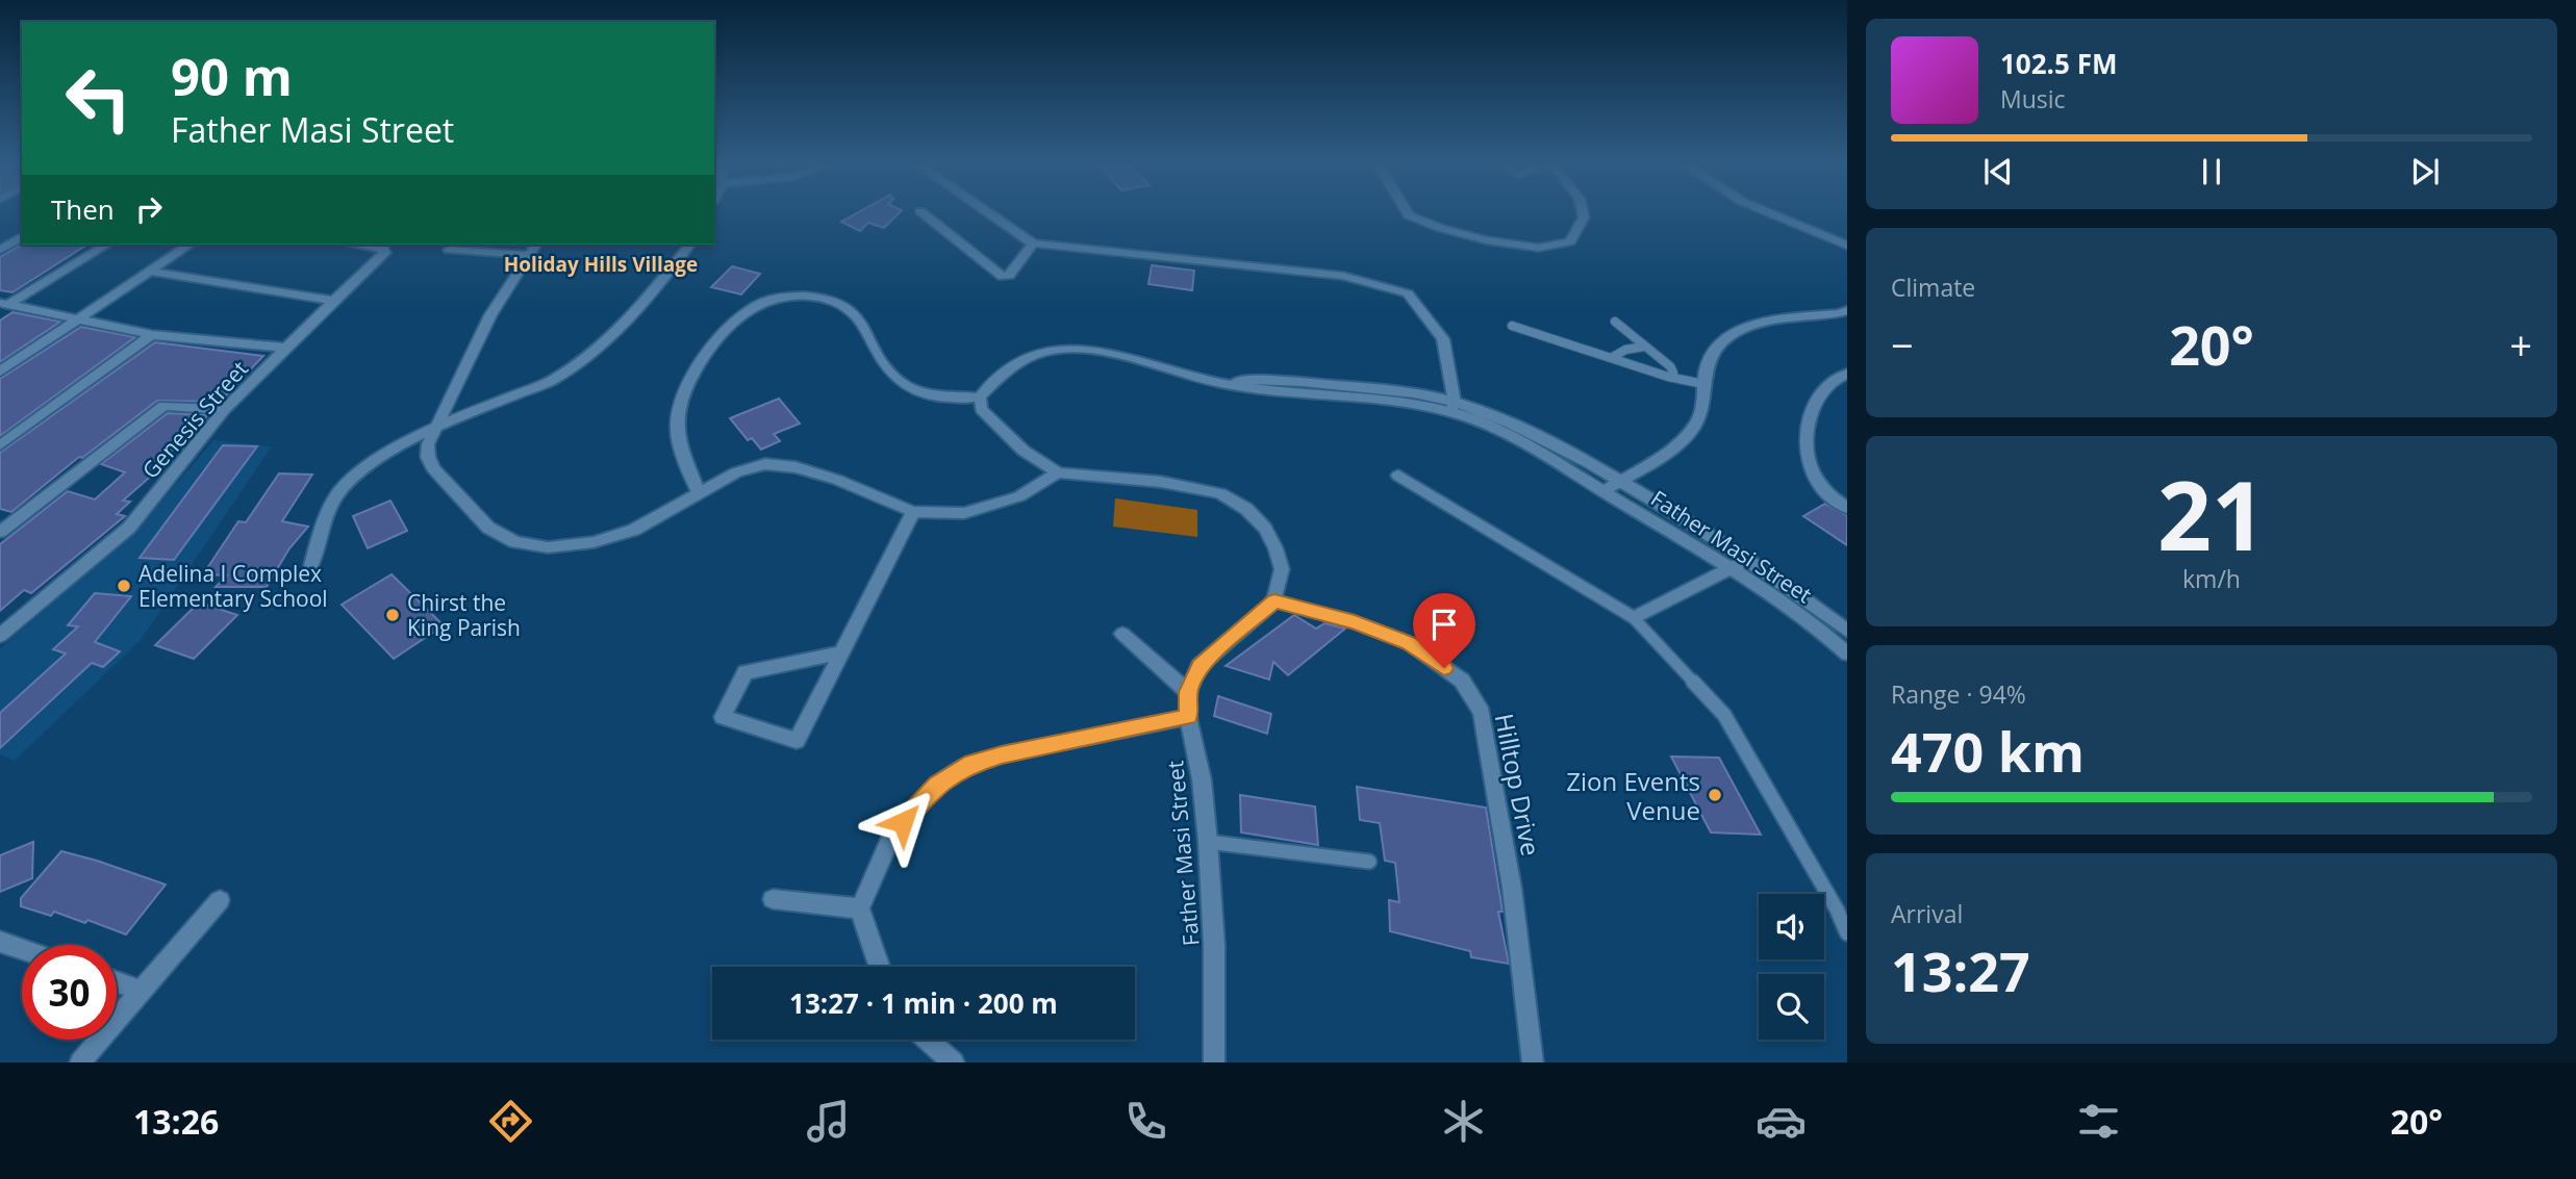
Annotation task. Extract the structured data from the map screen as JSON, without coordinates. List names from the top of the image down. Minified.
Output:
{"streets":{"street":["Genesis Street","Father Masi Street","Hilltop Drive"]},"crossings":[["Father Masi Street","Hilltop Drive"]],"districts":["Holiday Hills Village"],"places":["Adelina I Complex Elementary School","Chirst the King Parish","Zion Events Venue"],"page":{"turn":["90 m","Father Masi Street"],"song":["102.5 FM","Music"],"then":"Then","tile":["Climate",["21","km/h"],["Range · 94%","470 km"],["Arrival","13:27"]],"heat":["−","20°","+"],"limit":"30","trip":"13:27 · 1 min · 200 m","tabs":["13:26","20°"]}}
